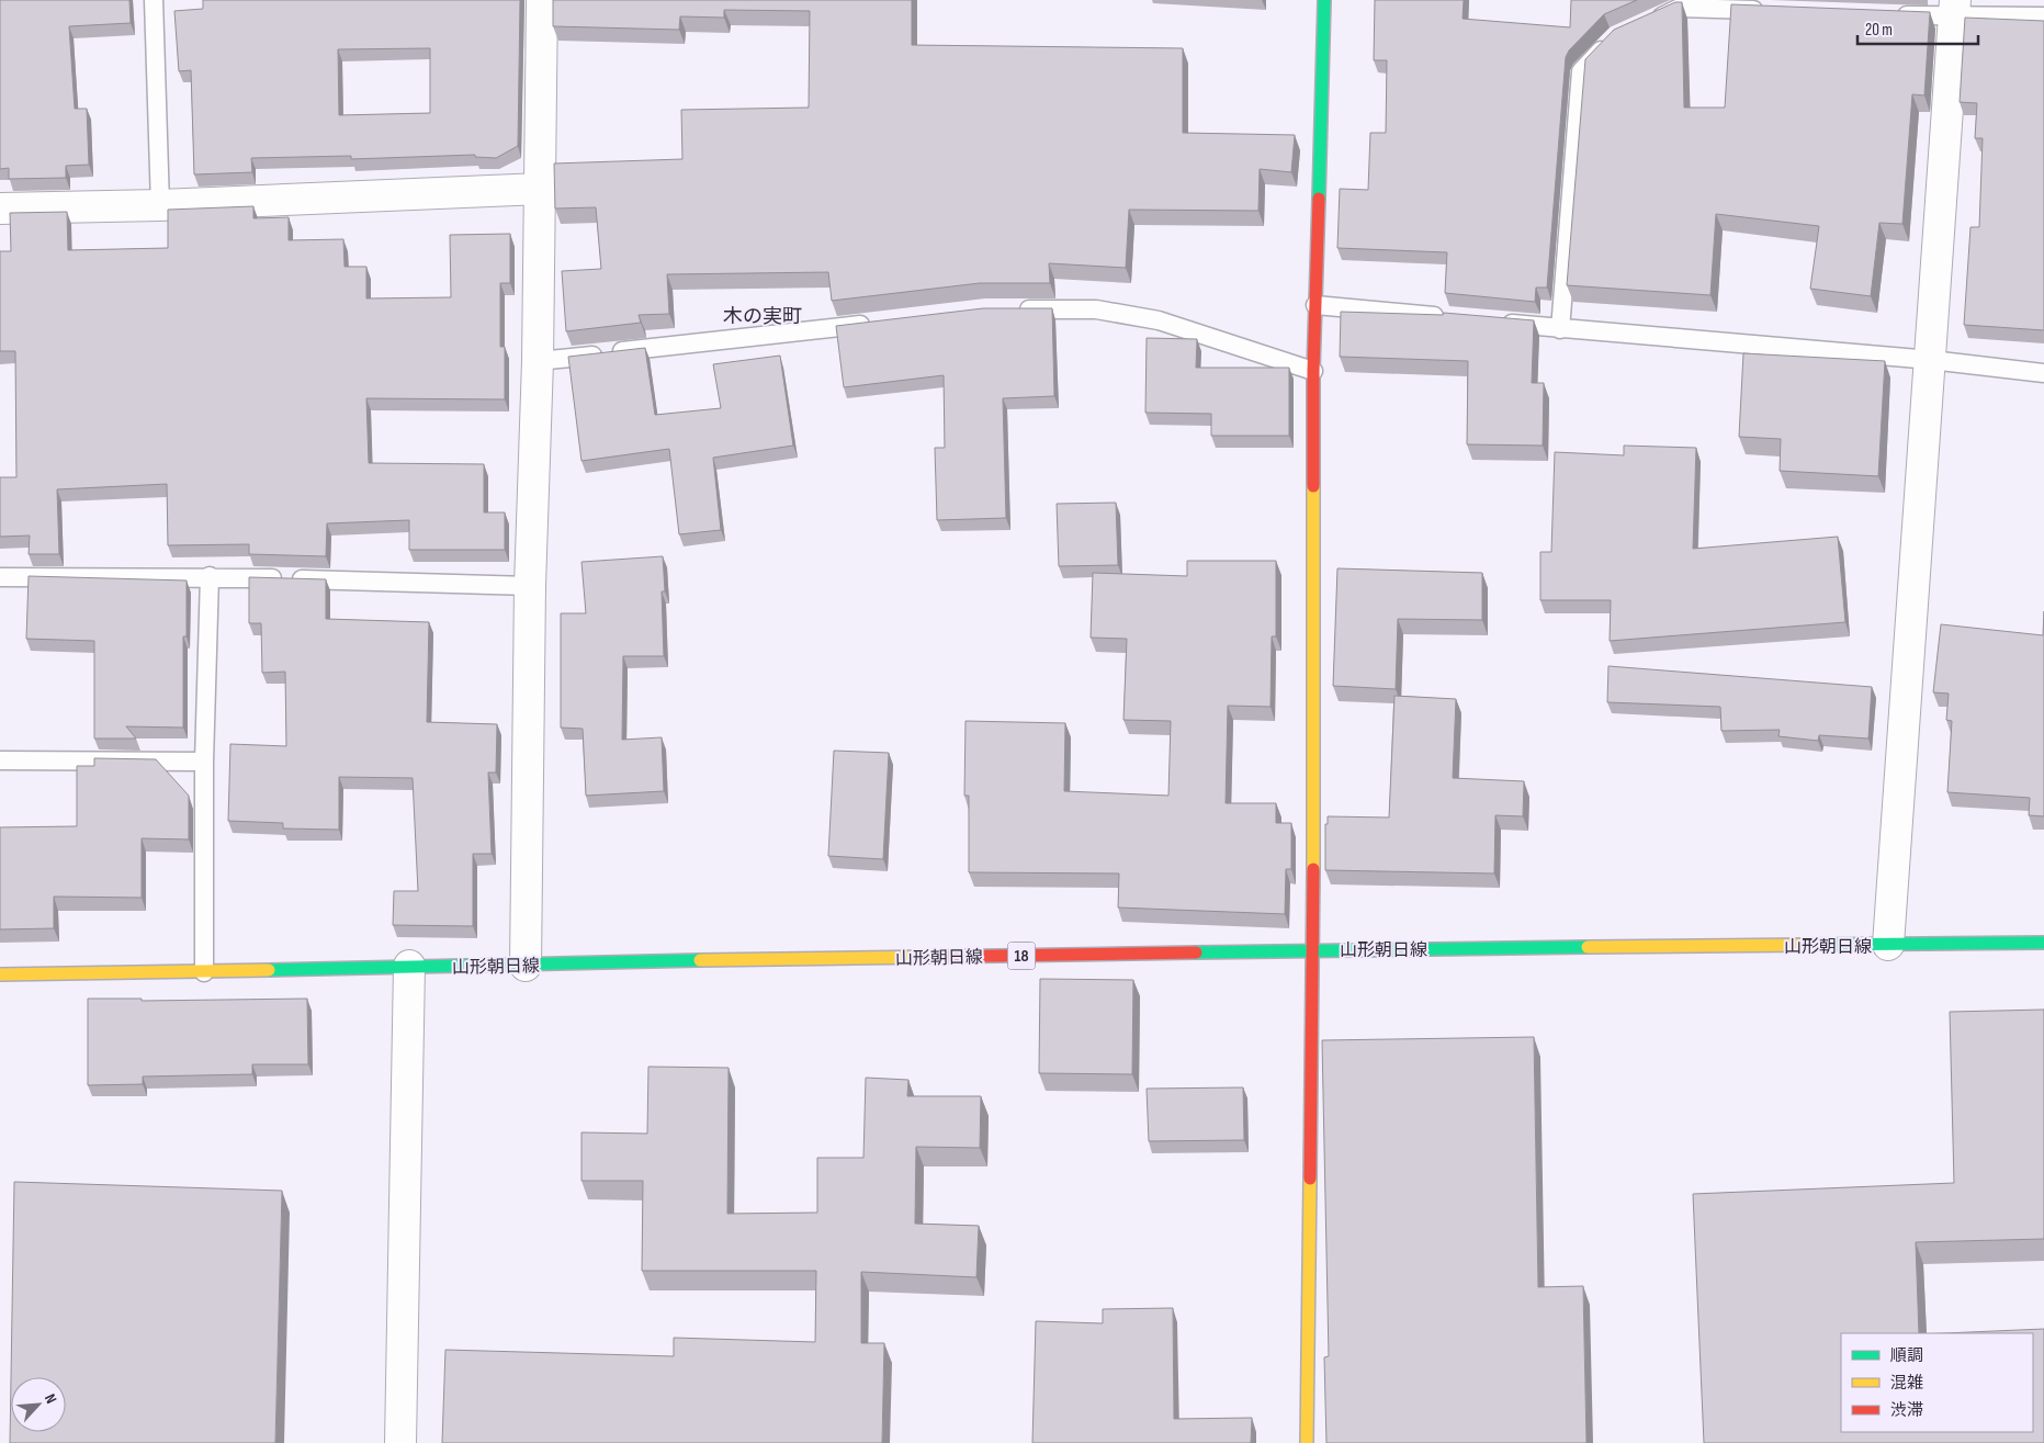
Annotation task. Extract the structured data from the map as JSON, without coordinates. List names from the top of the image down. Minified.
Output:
{"streets":{"main road":["山形朝日線","18"]},"districts":["木の実町"],"legend":["順調","混雑","渋滞"],"scale_bar":"20 m","north":"top right"}
